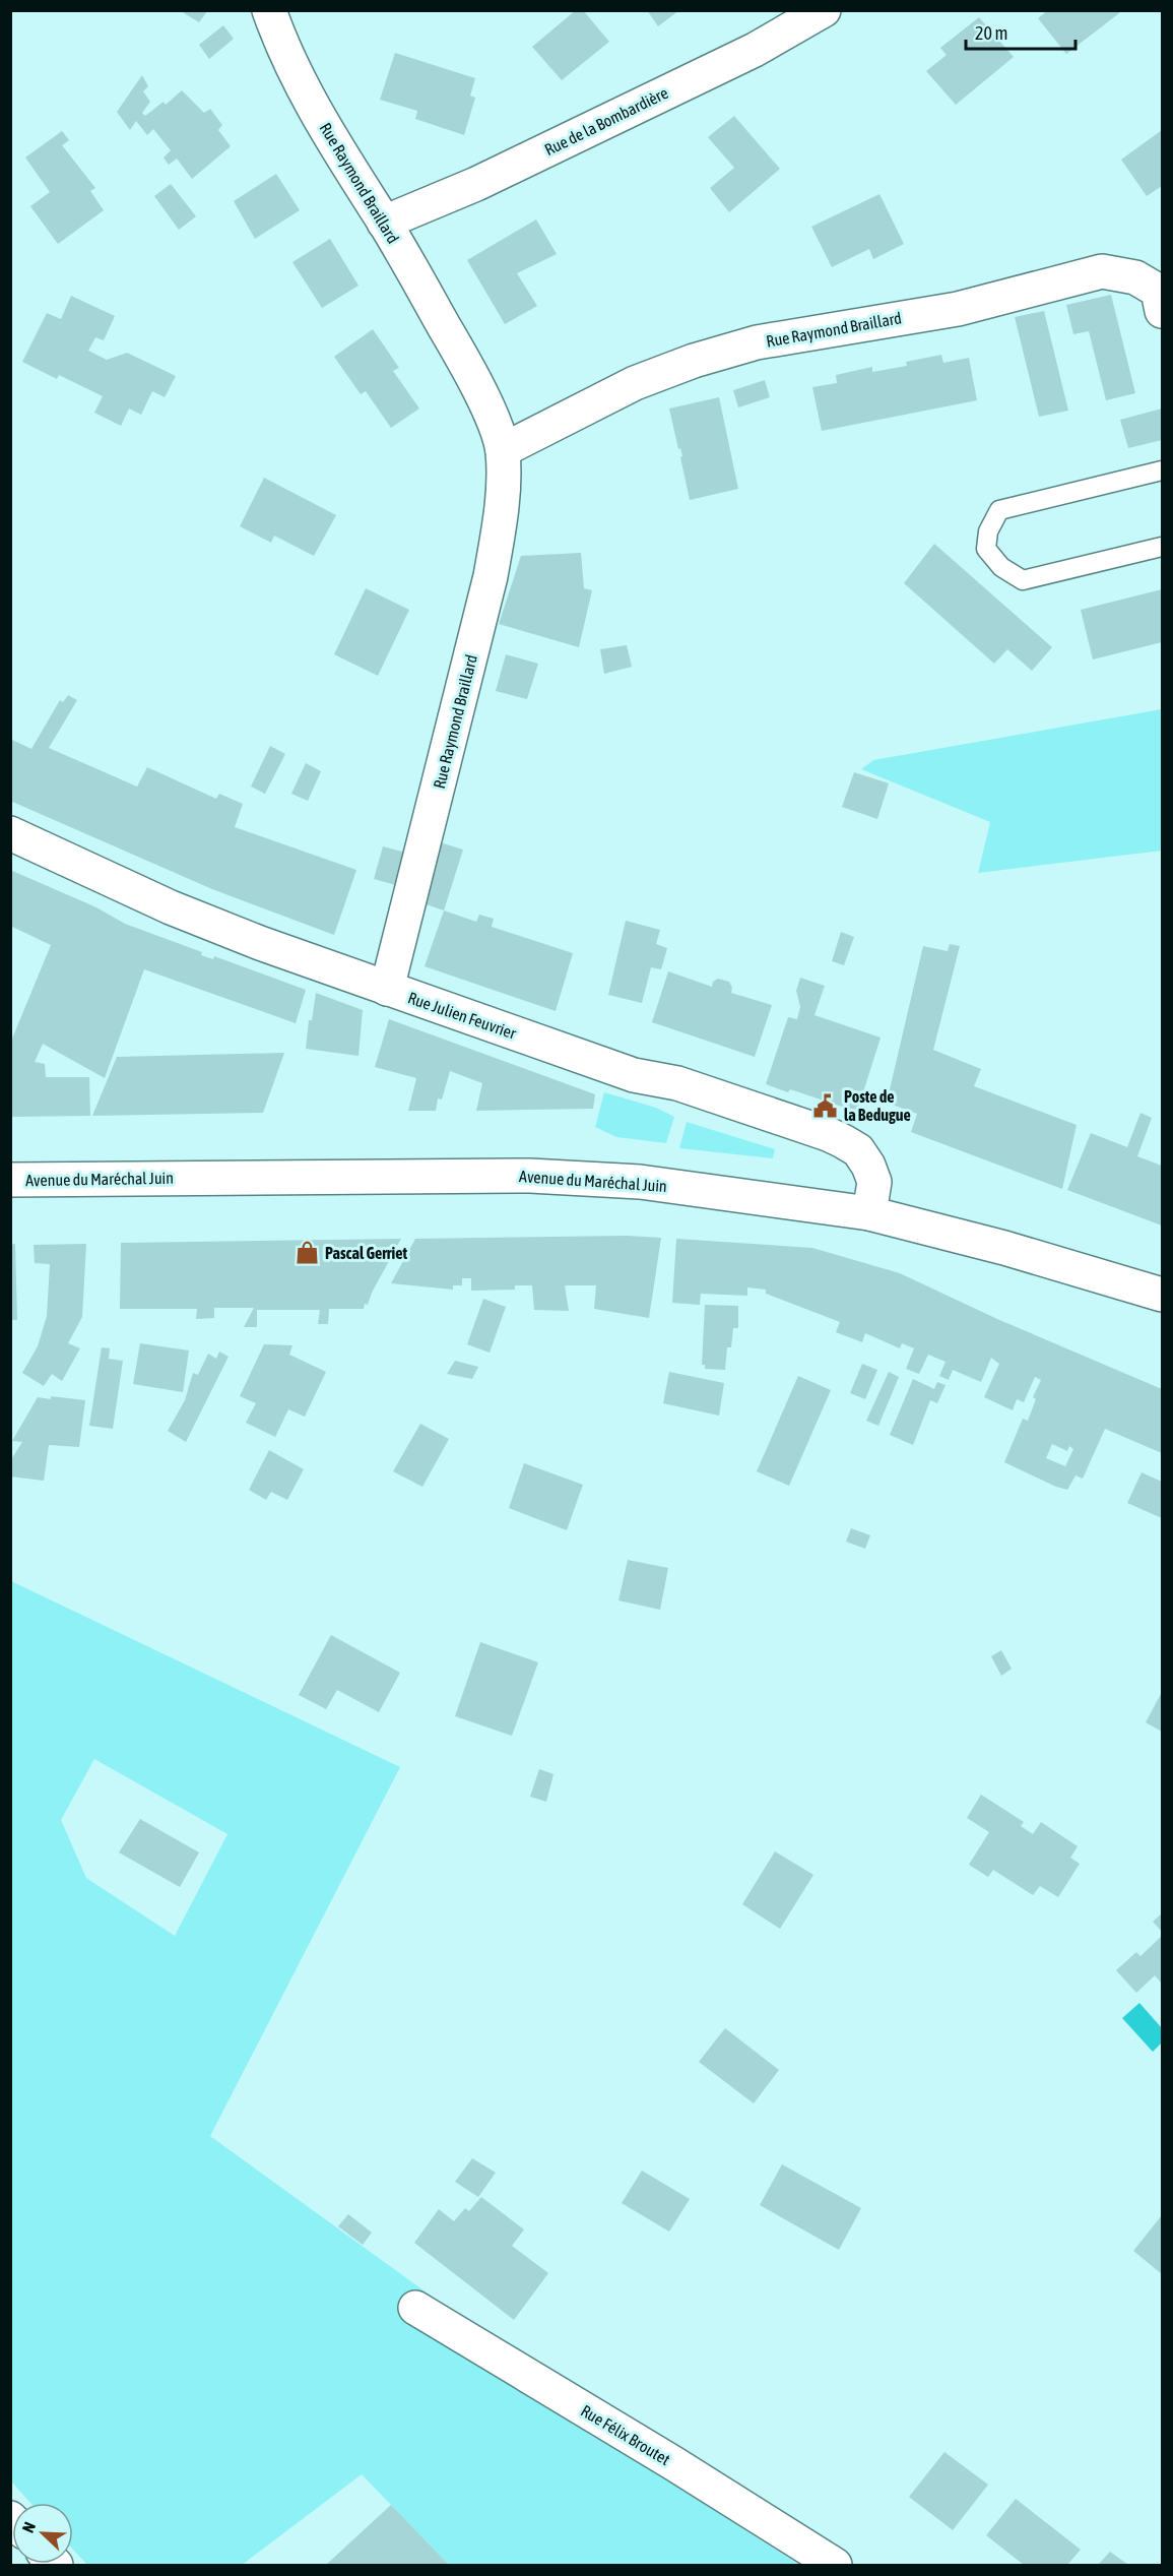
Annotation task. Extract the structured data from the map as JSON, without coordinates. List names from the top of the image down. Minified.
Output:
{"streets":{"street":["Rue de la Bombardière","Rue Raymond Braillard","Rue Julien Feuvrier","Avenue du Maréchal Juin","Rue Félix Broutet"]},"crossings":[["Rue de la Bombardière","Rue Raymond Braillard"],["Rue Raymond Braillard","Rue Julien Feuvrier"],["Rue Julien Feuvrier","Avenue du Maréchal Juin"]],"places":{"public building":["Poste de la Bedugue"],"shop":["Pascal Gerriet"]},"scale_bar":"20 m","north":"top left"}
